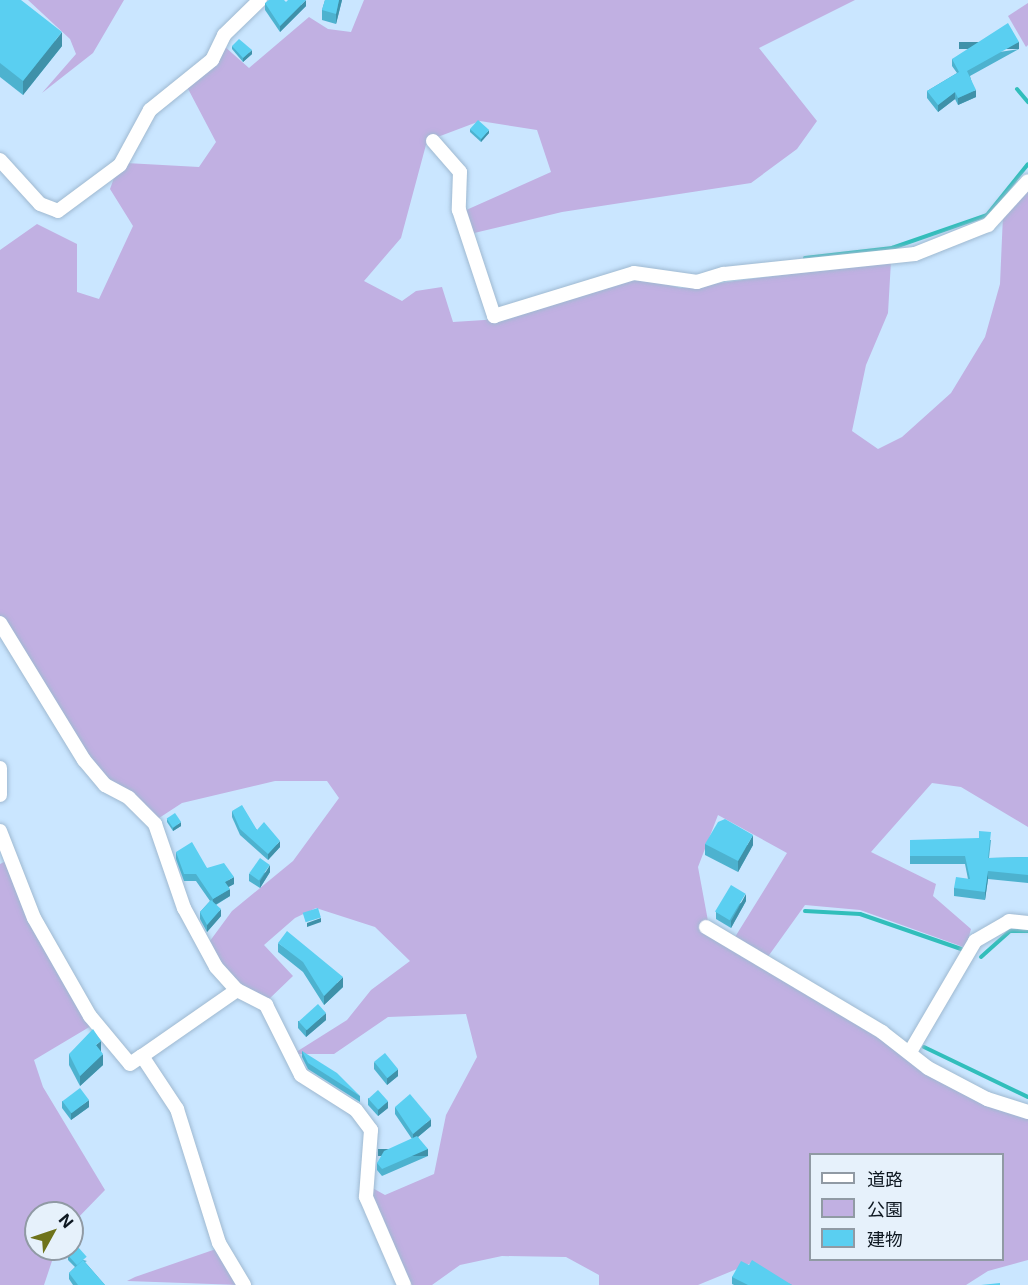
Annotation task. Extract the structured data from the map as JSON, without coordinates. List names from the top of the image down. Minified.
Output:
{"legend":["道路","公園","建物"],"north":"top right"}
